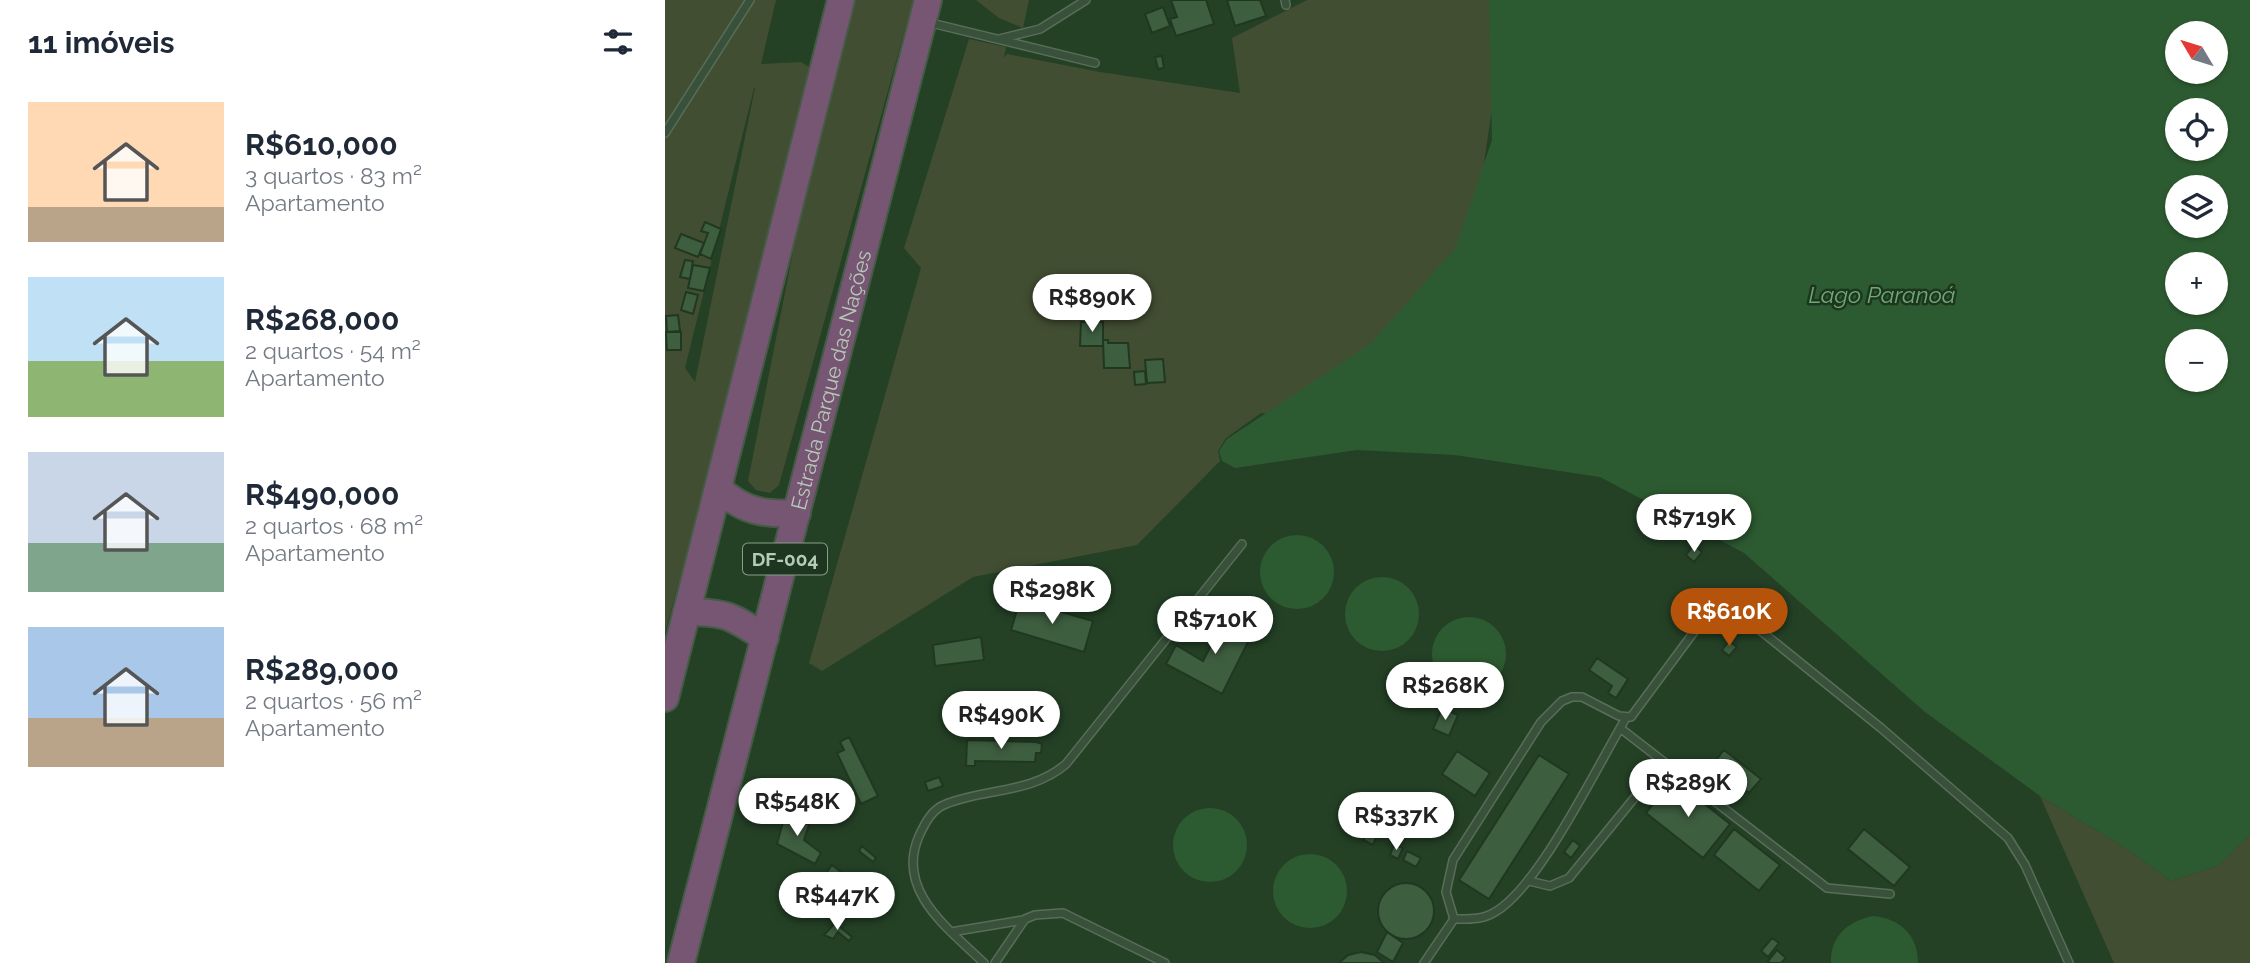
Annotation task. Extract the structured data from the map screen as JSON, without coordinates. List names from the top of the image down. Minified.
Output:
{"streets":{"highway":["Estrada Parque das Nações","DF-004"]},"water":["Lago Paranoá"],"north":"top left","page":{"heading":"11 imóveis","map_buttons":["+","−"],"list":[{"name":"R$610,000","note":"3 quartos · 83 m² · Apartamento"},{"name":"R$268,000","note":"2 quartos · 54 m² · Apartamento"},{"name":"R$490,000","note":"2 quartos · 68 m² · Apartamento"},{"name":"R$289,000","note":"2 quartos · 56 m² · Apartamento"}],"price":["R$890K","R$719K","R$298K","R$610K","R$710K","R$268K","R$490K","R$289K","R$548K","R$337K","R$447K"]}}
